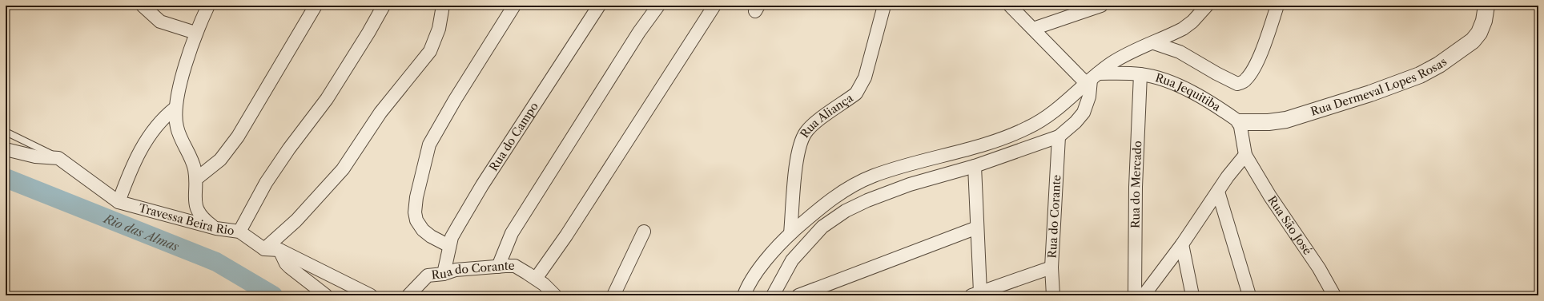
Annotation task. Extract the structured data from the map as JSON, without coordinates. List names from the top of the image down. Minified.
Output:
{"streets":{"street":["Rua Dermeval Lopes Rosas","Rua Jequitiba","Rua Aliança","Rua do Campo","Rua do Mercado","Rua do Corante","Travessa Beira Rio","Rua São José"]},"crossings":[["Rua Dermeval Lopes Rosas","Rua Jequitiba"],["Rua Jequitiba","Rua do Mercado"],["Rua do Campo","Rua do Corante"]],"water":["Rio das Almas"]}
